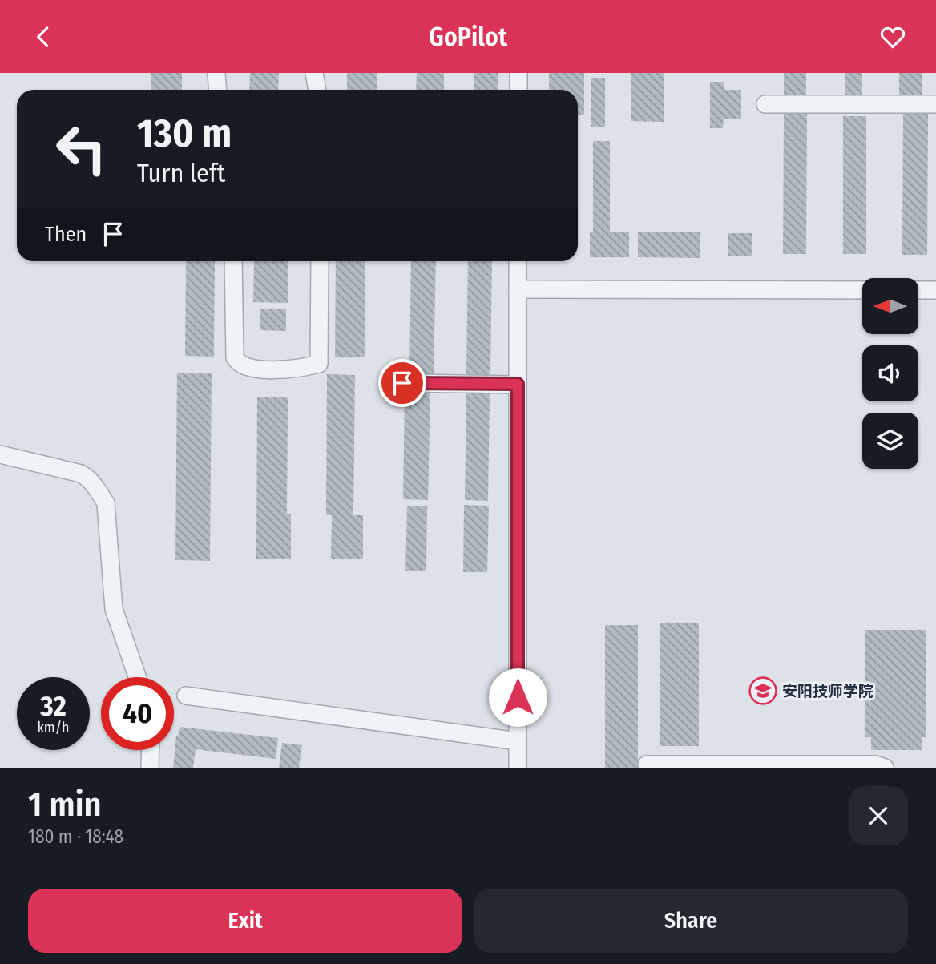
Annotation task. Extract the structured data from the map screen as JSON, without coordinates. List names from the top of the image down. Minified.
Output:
{"places":{"school or university":["安阳技师学院"]},"north":"left","page":{"header":"GoPilot","turn":["130 m","Turn left"],"then":"Then","speed":"32 km/h","limit":"40","heading":["1 min","180 m · 18:48"],"buttons":["Exit","Share"]}}
